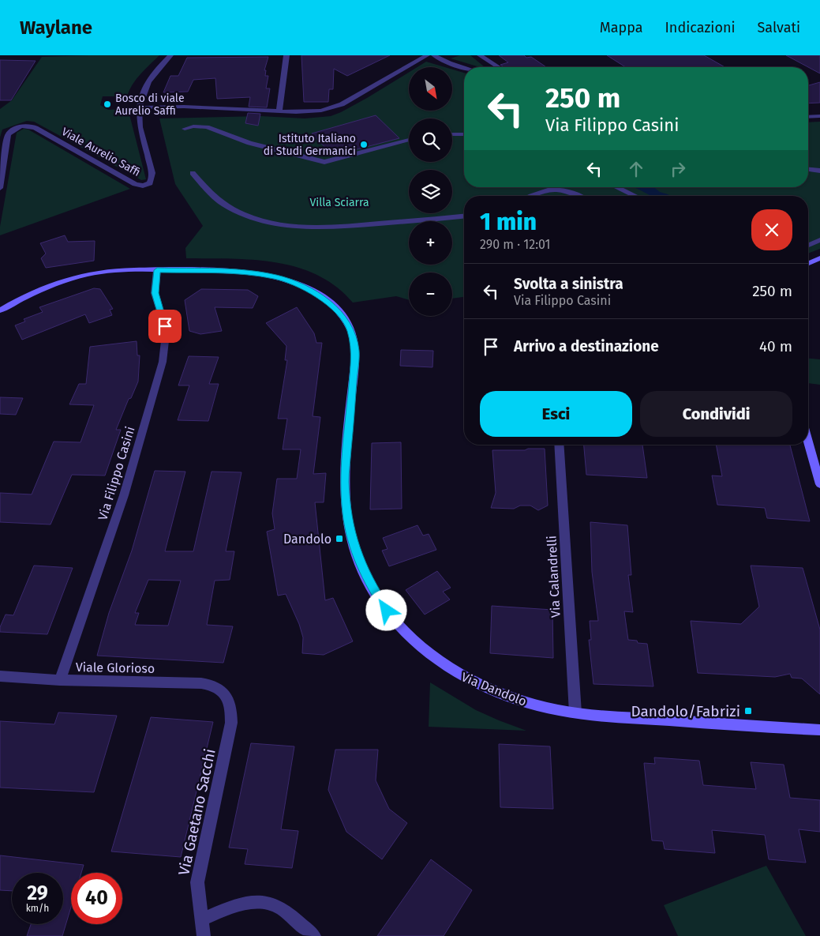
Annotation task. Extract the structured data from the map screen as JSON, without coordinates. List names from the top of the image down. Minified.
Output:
{"streets":{"street":["Viale Aurelio Saffi","Via Filippo Casini","Via Calandrelli","Viale Glorioso","Via Dandolo","Via Gaetano Sacchi"]},"crossings":[["Via Filippo Casini","Viale Glorioso"],["Via Filippo Casini","Via Dandolo"],["Via Calandrelli","Via Dandolo"],["Viale Glorioso","Via Gaetano Sacchi"]],"parks":["Villa Sciarra"],"places":{"other":["Bosco di viale Aurelio Saffi","Istituto Italiano di Studi Germanici"],"transit":["Dandolo","Dandolo/Fabrizi"]},"north":"bottom right","page":{"header":"Waylane","nav":["Mappa","Indicazioni","Salvati"],"map_buttons":["+","−"],"turn":["250 m","Via Filippo Casini"],"heading":["1 min","290 m · 12:01"],"list":[{"name":"Svolta a sinistra","note":"Via Filippo Casini","value":"250 m"},{"name":"Arrivo a destinazione","value":"40 m"}],"buttons":["Esci","Condividi"],"speed":"29 km/h","limit":"40"}}
